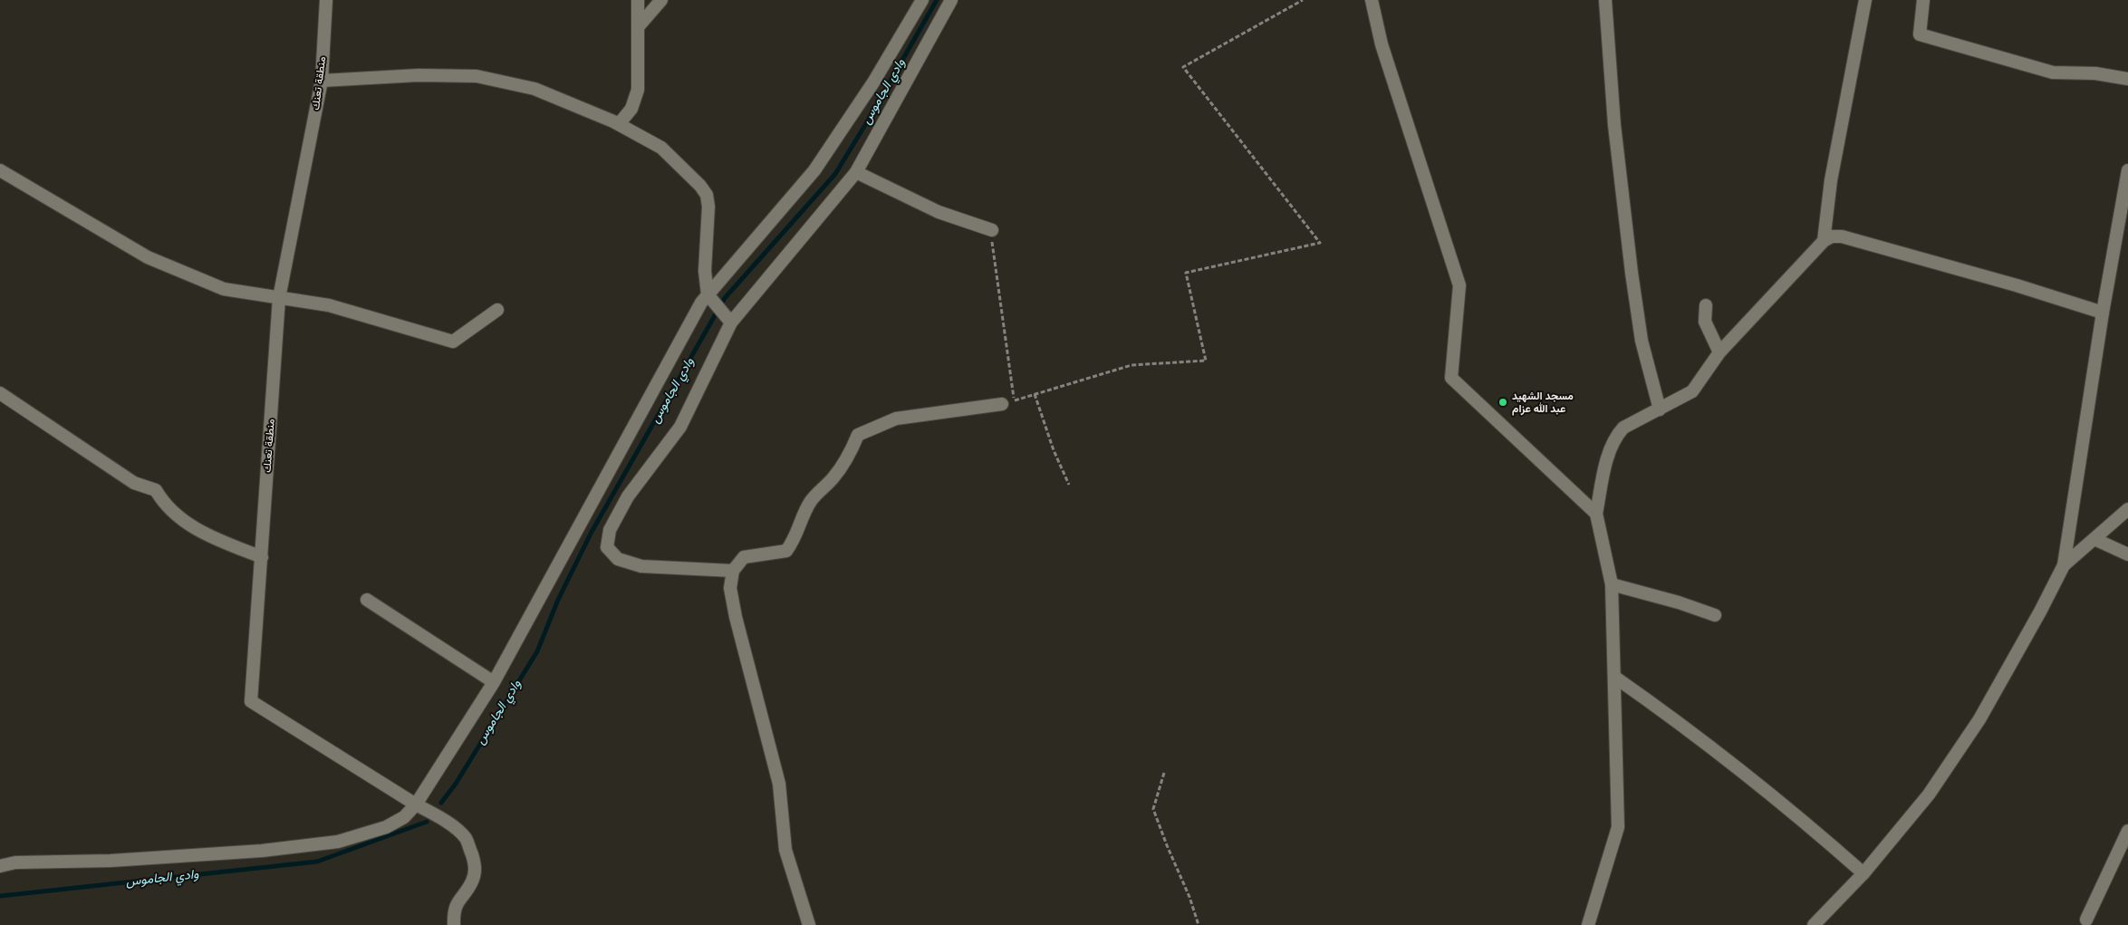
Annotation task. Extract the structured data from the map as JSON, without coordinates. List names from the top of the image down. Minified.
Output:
{"streets":{"street":["منطقة تعنك"]},"water":["وادي الجاموس"],"places":["مسجد الشهيد عبد الله عزام"]}
